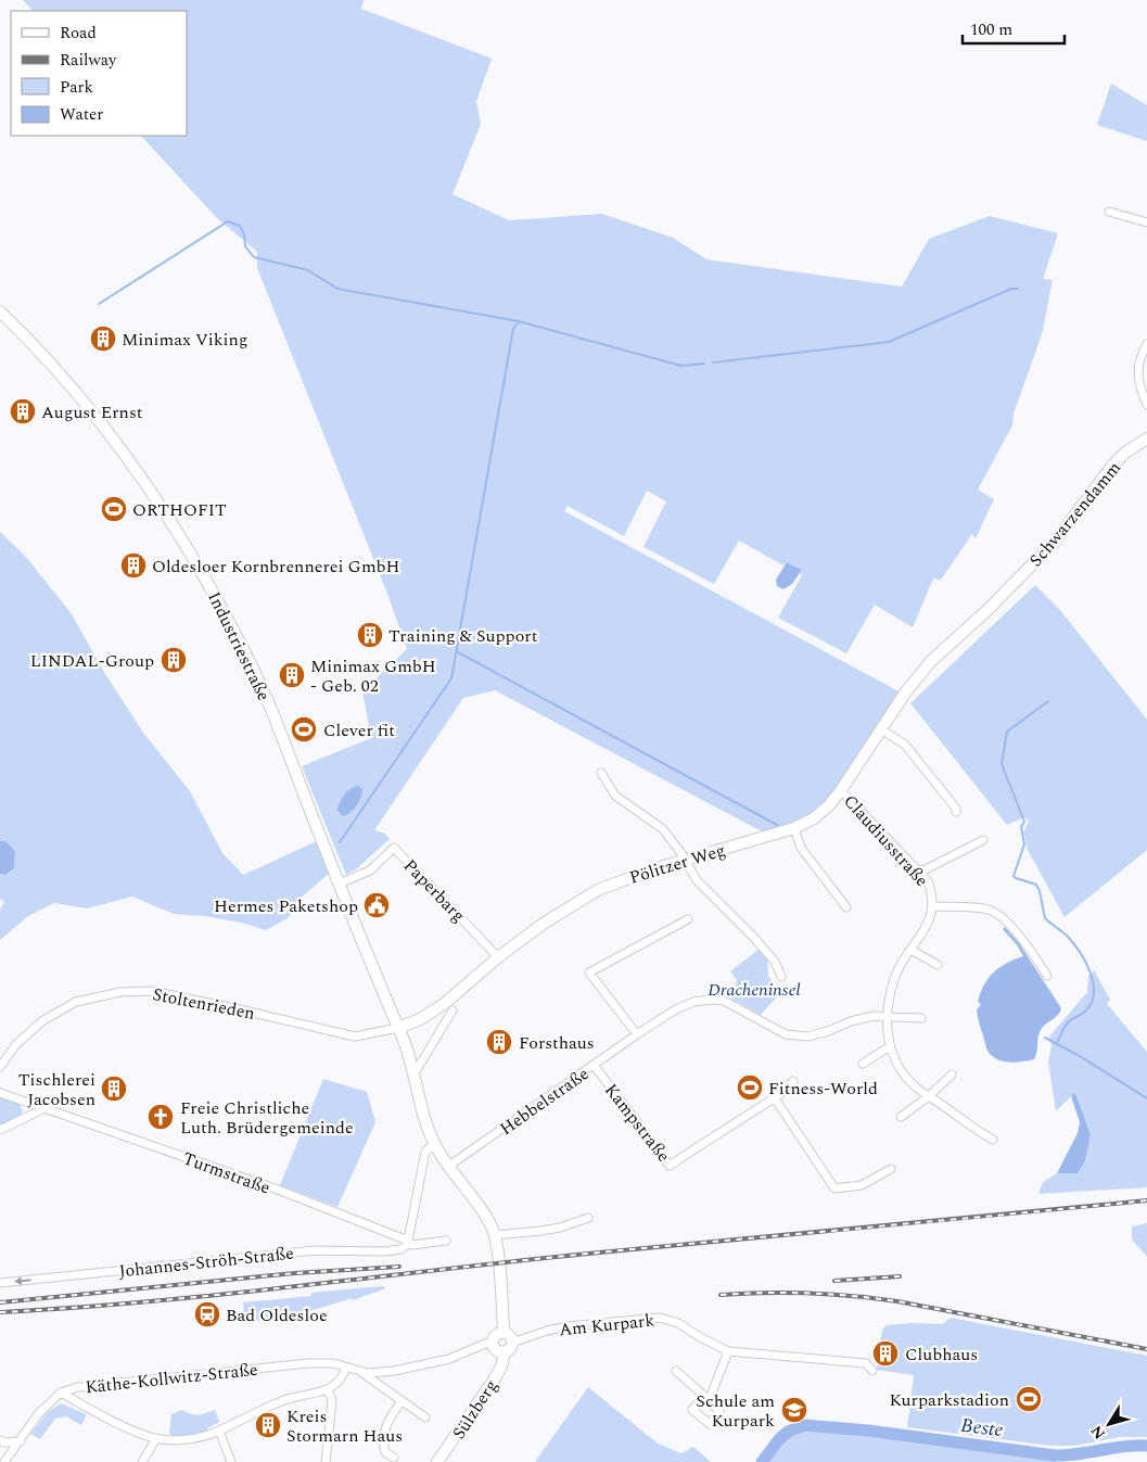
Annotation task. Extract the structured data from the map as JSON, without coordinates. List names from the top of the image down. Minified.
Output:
{"streets":{"main road":["Schwarzendamm","Industriestraße","Pölitzer Weg","Sülzberg"],"street":["Claudiusstraße","Paperbarg","Stoltenrieden","Hebbelstraße","Kampstraße","Turmstraße","Johannes-Ströh-Straße","Am Kurpark","Käthe-Kollwitz-Straße"]},"crossings":[["Schwarzendamm","Pölitzer Weg"],["Industriestraße","Pölitzer Weg"],["Industriestraße","Paperbarg"],["Industriestraße","Stoltenrieden"],["Claudiusstraße","Pölitzer Weg"],["Claudiusstraße","Hebbelstraße"],["Pölitzer Weg","Paperbarg"],["Pölitzer Weg","Stoltenrieden"],["Hebbelstraße","Kampstraße"],["Turmstraße","Johannes-Ströh-Straße"],["Am Kurpark","Sülzberg"]],"one_way":["Johannes-Ströh-Straße"],"water":["Beste"],"parks":["Dracheninsel"],"places":{"building":["Minimax Viking","August Ernst","Oldesloer Kornbrennerei GmbH","Training & Support","LINDAL-Group","Minimax GmbH - Geb. 02","Forsthaus","Tischlerei Jacobsen","Clubhaus","Kreis Stormarn Haus"],"sports":["ORTHOFIT","Clever fit","Fitness-World","Kurparkstadion"],"public building":["Hermes Paketshop"],"church":["Freie Christliche Luth. Brüdergemeinde"],"station":["Bad Oldesloe"],"school or university":["Schule am Kurpark"]},"legend":["Road","Railway","Park","Water"],"scale_bar":"100 m","north":"bottom left"}
